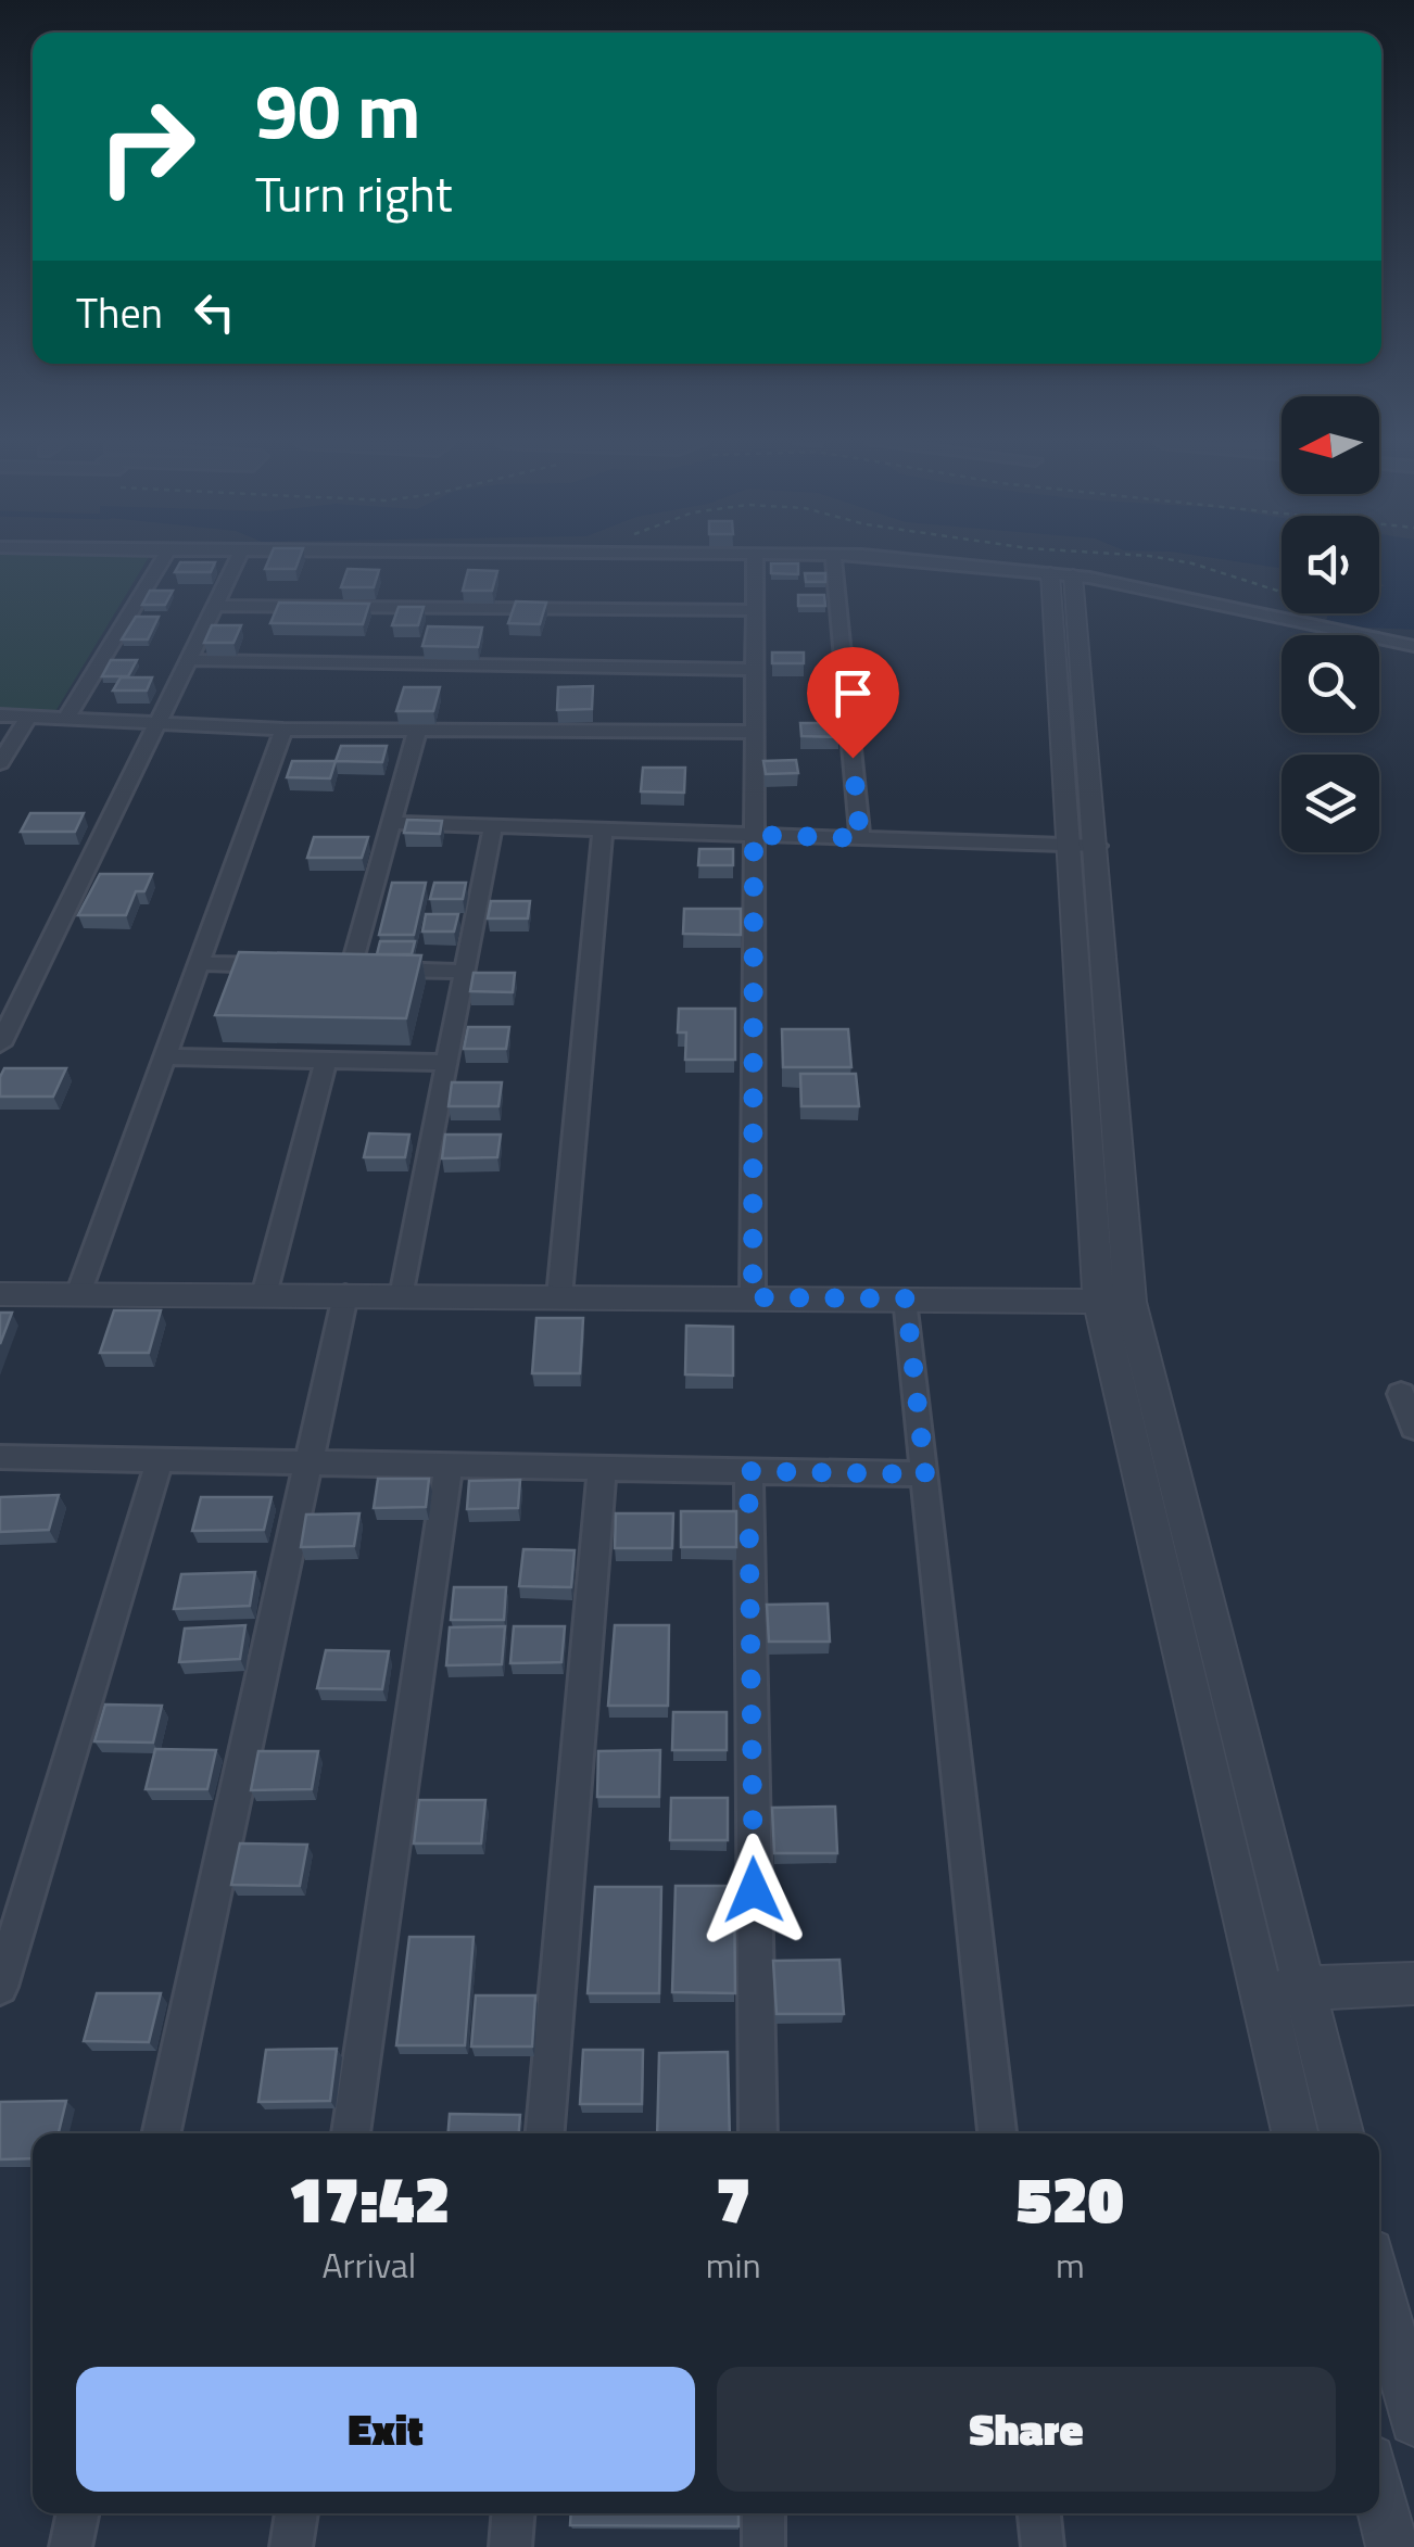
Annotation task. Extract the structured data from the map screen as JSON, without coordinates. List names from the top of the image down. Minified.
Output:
{"north":"left","page":{"turn":["90 m","Turn right"],"then":"Then","eta":["17:42","Arrival","7","min","520","m"],"buttons":["Exit","Share"]}}
